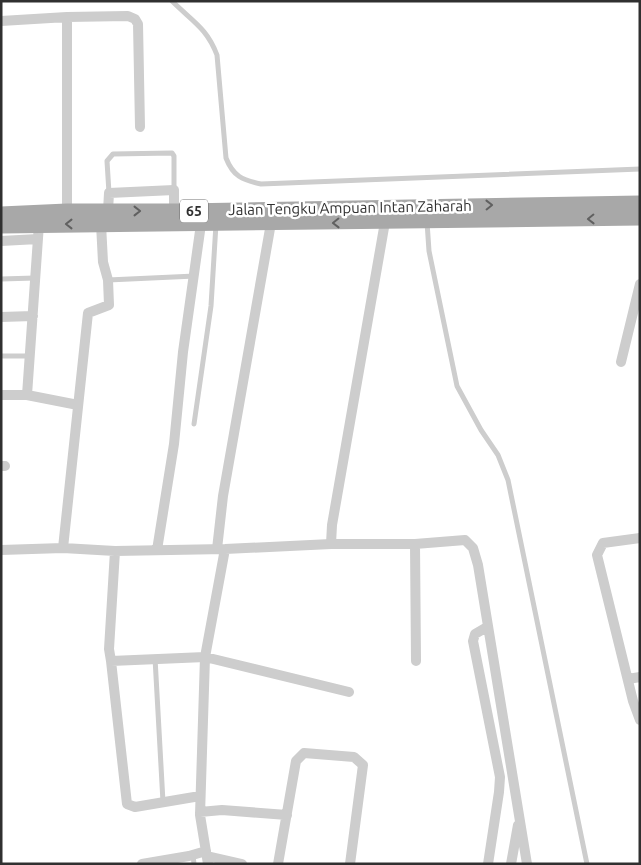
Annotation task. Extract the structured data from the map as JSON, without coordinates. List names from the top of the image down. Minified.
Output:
{"streets":{"main road":["Jalan Tengku Ampuan Intan Zaharah","65"]}}
